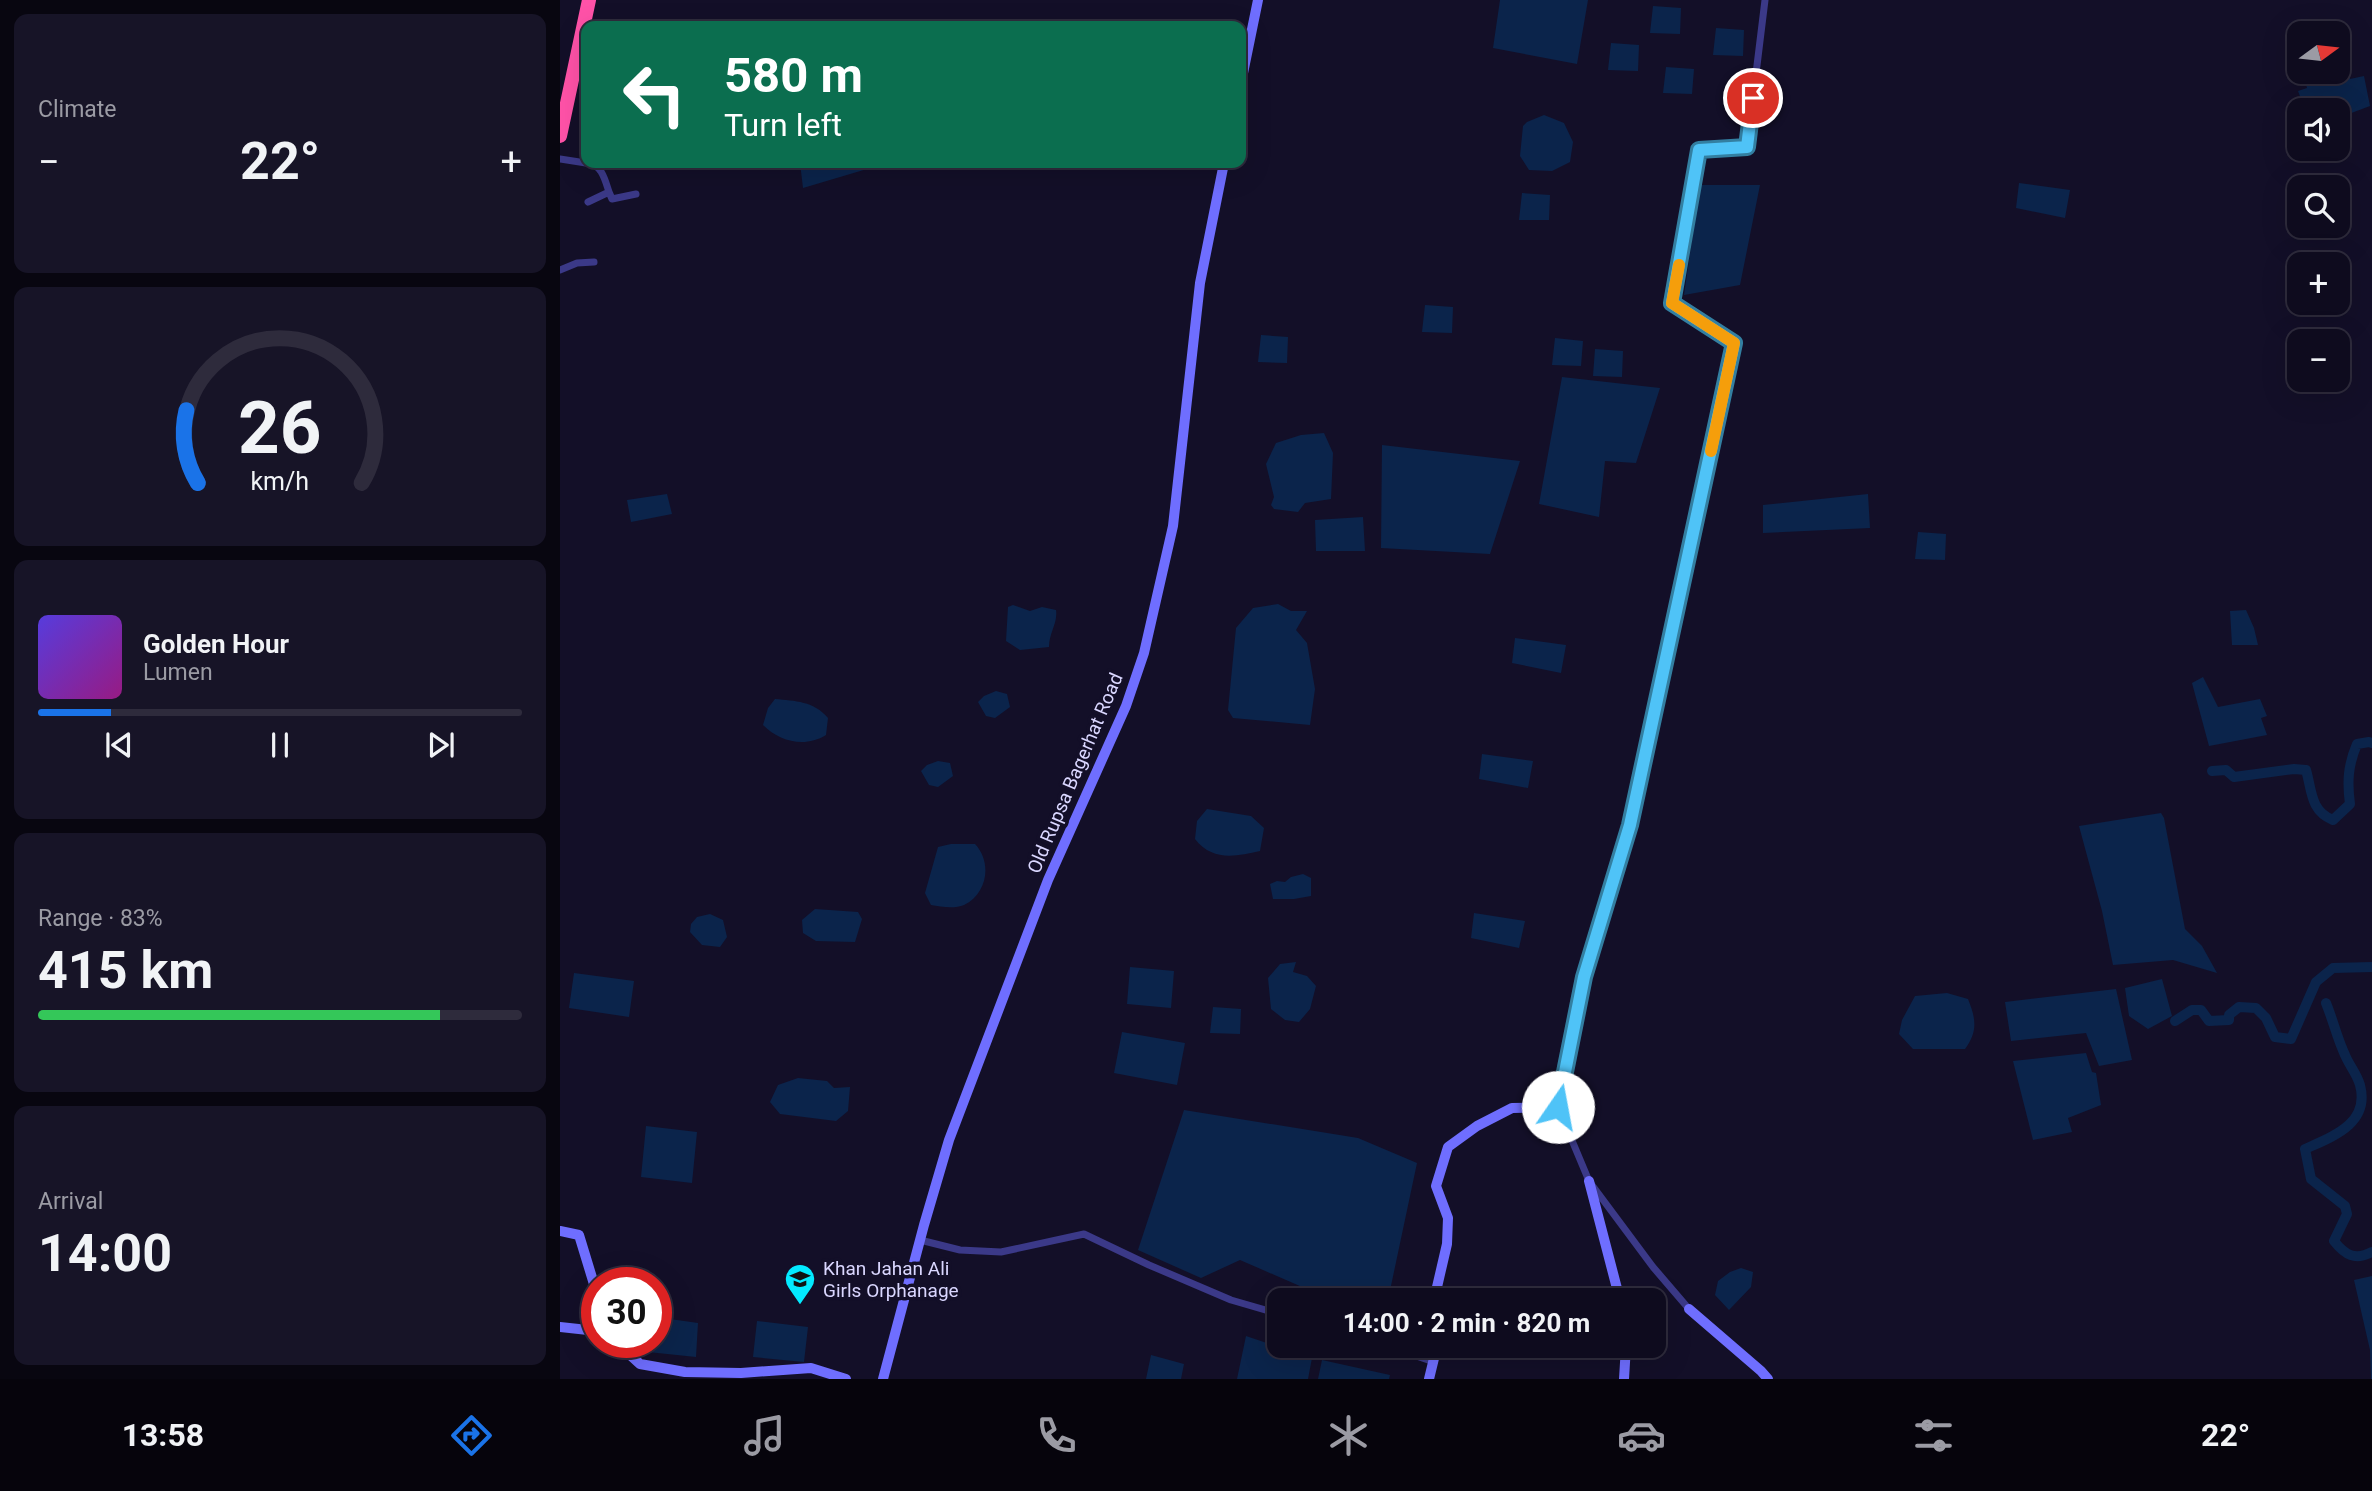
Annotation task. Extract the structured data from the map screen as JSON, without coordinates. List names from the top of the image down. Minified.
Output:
{"streets":{"street":["Old Rupsa Bagerhat Road"]},"places":{"school or university":["Khan Jahan Ali Girls Orphanage"]},"north":"right","page":{"tile":["Climate",["Range · 83%","415 km"],["Arrival","14:00"]],"map_buttons":["+","−"],"turn":["580 m","Turn left"],"heat":["−","22°","+"],"song":["Golden Hour","Lumen"],"limit":"30","trip":"14:00 · 2 min · 820 m","tabs":["13:58","22°"],"gauge":["26","km/h"]}}
